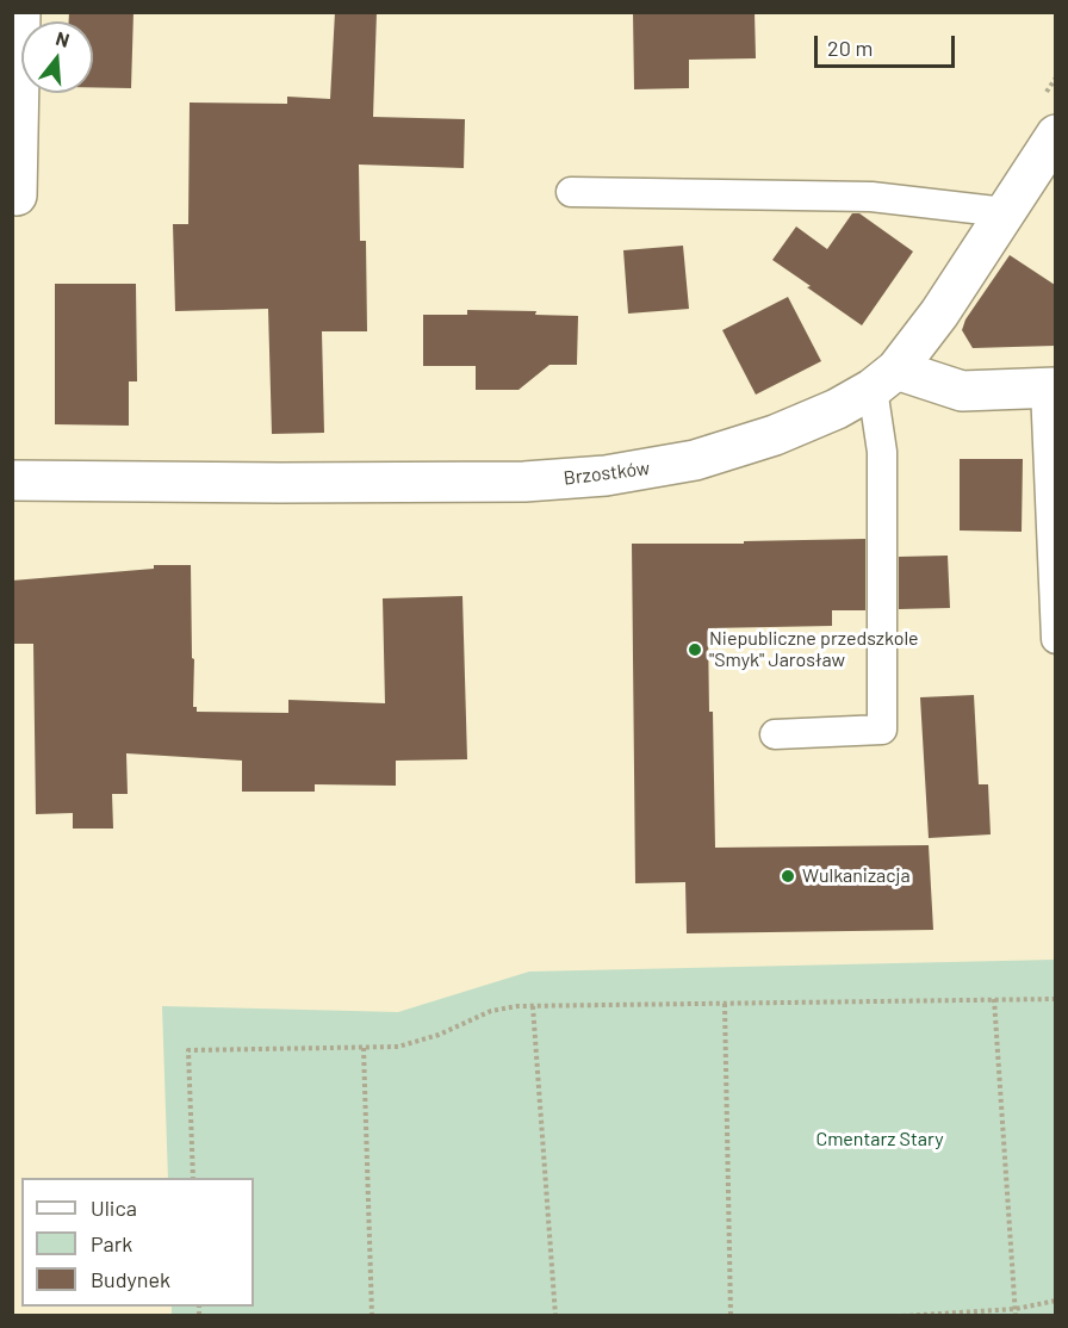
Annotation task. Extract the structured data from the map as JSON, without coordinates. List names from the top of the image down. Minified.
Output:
{"streets":{"street":["Brzostków"]},"parks":["Cmentarz Stary"],"places":["Niepubliczne przedszkole \"Smyk\" Jarosław","Wulkanizacja"],"legend":["Ulica","Park","Budynek"],"scale_bar":"20 m","north":"top"}
